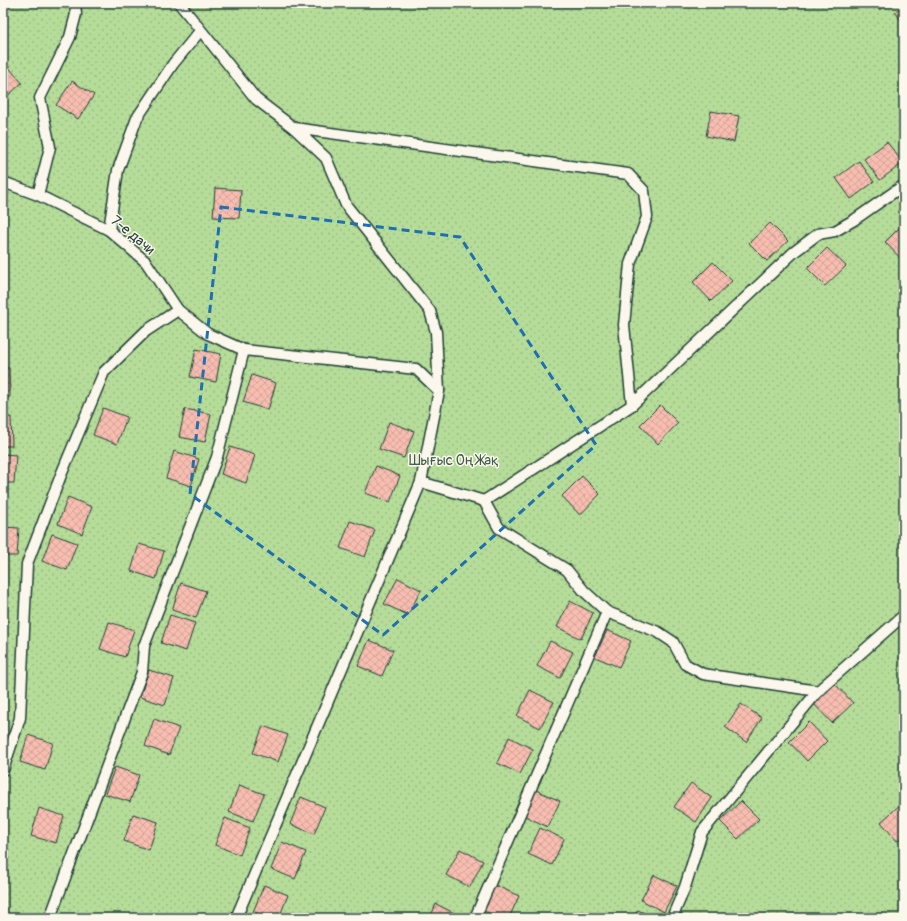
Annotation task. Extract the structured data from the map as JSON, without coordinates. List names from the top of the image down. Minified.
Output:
{"streets":{"lane":["7-е дачи"]},"parks":["Шығыс Оң Жақ"]}
